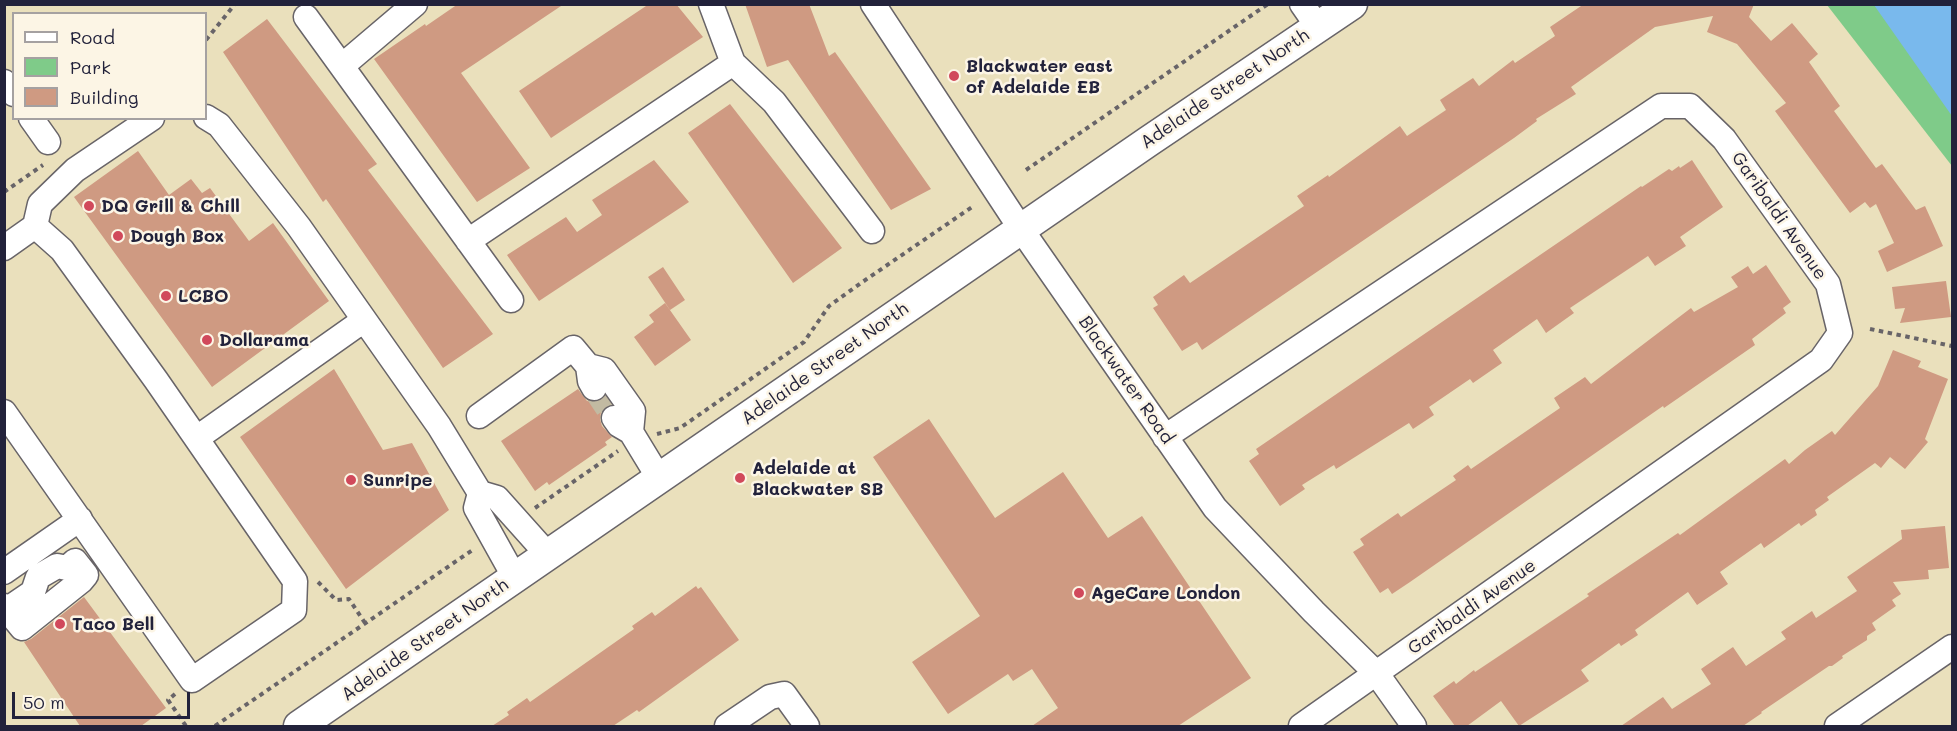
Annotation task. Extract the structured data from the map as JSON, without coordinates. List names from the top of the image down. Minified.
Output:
{"streets":{"main road":["Adelaide Street North"],"street":["Garibaldi Avenue","Blackwater Road"]},"crossings":[["Adelaide Street North","Blackwater Road"],["Garibaldi Avenue","Blackwater Road"]],"places":["Blackwater east of Adelaide EB","DQ Grill & Chill","Dough Box","LCBO","Dollarama","Adelaide at Blackwater SB","Sunripe","AgeCare London","Taco Bell"],"legend":["Road","Park","Building"],"scale_bar":"50 m"}
